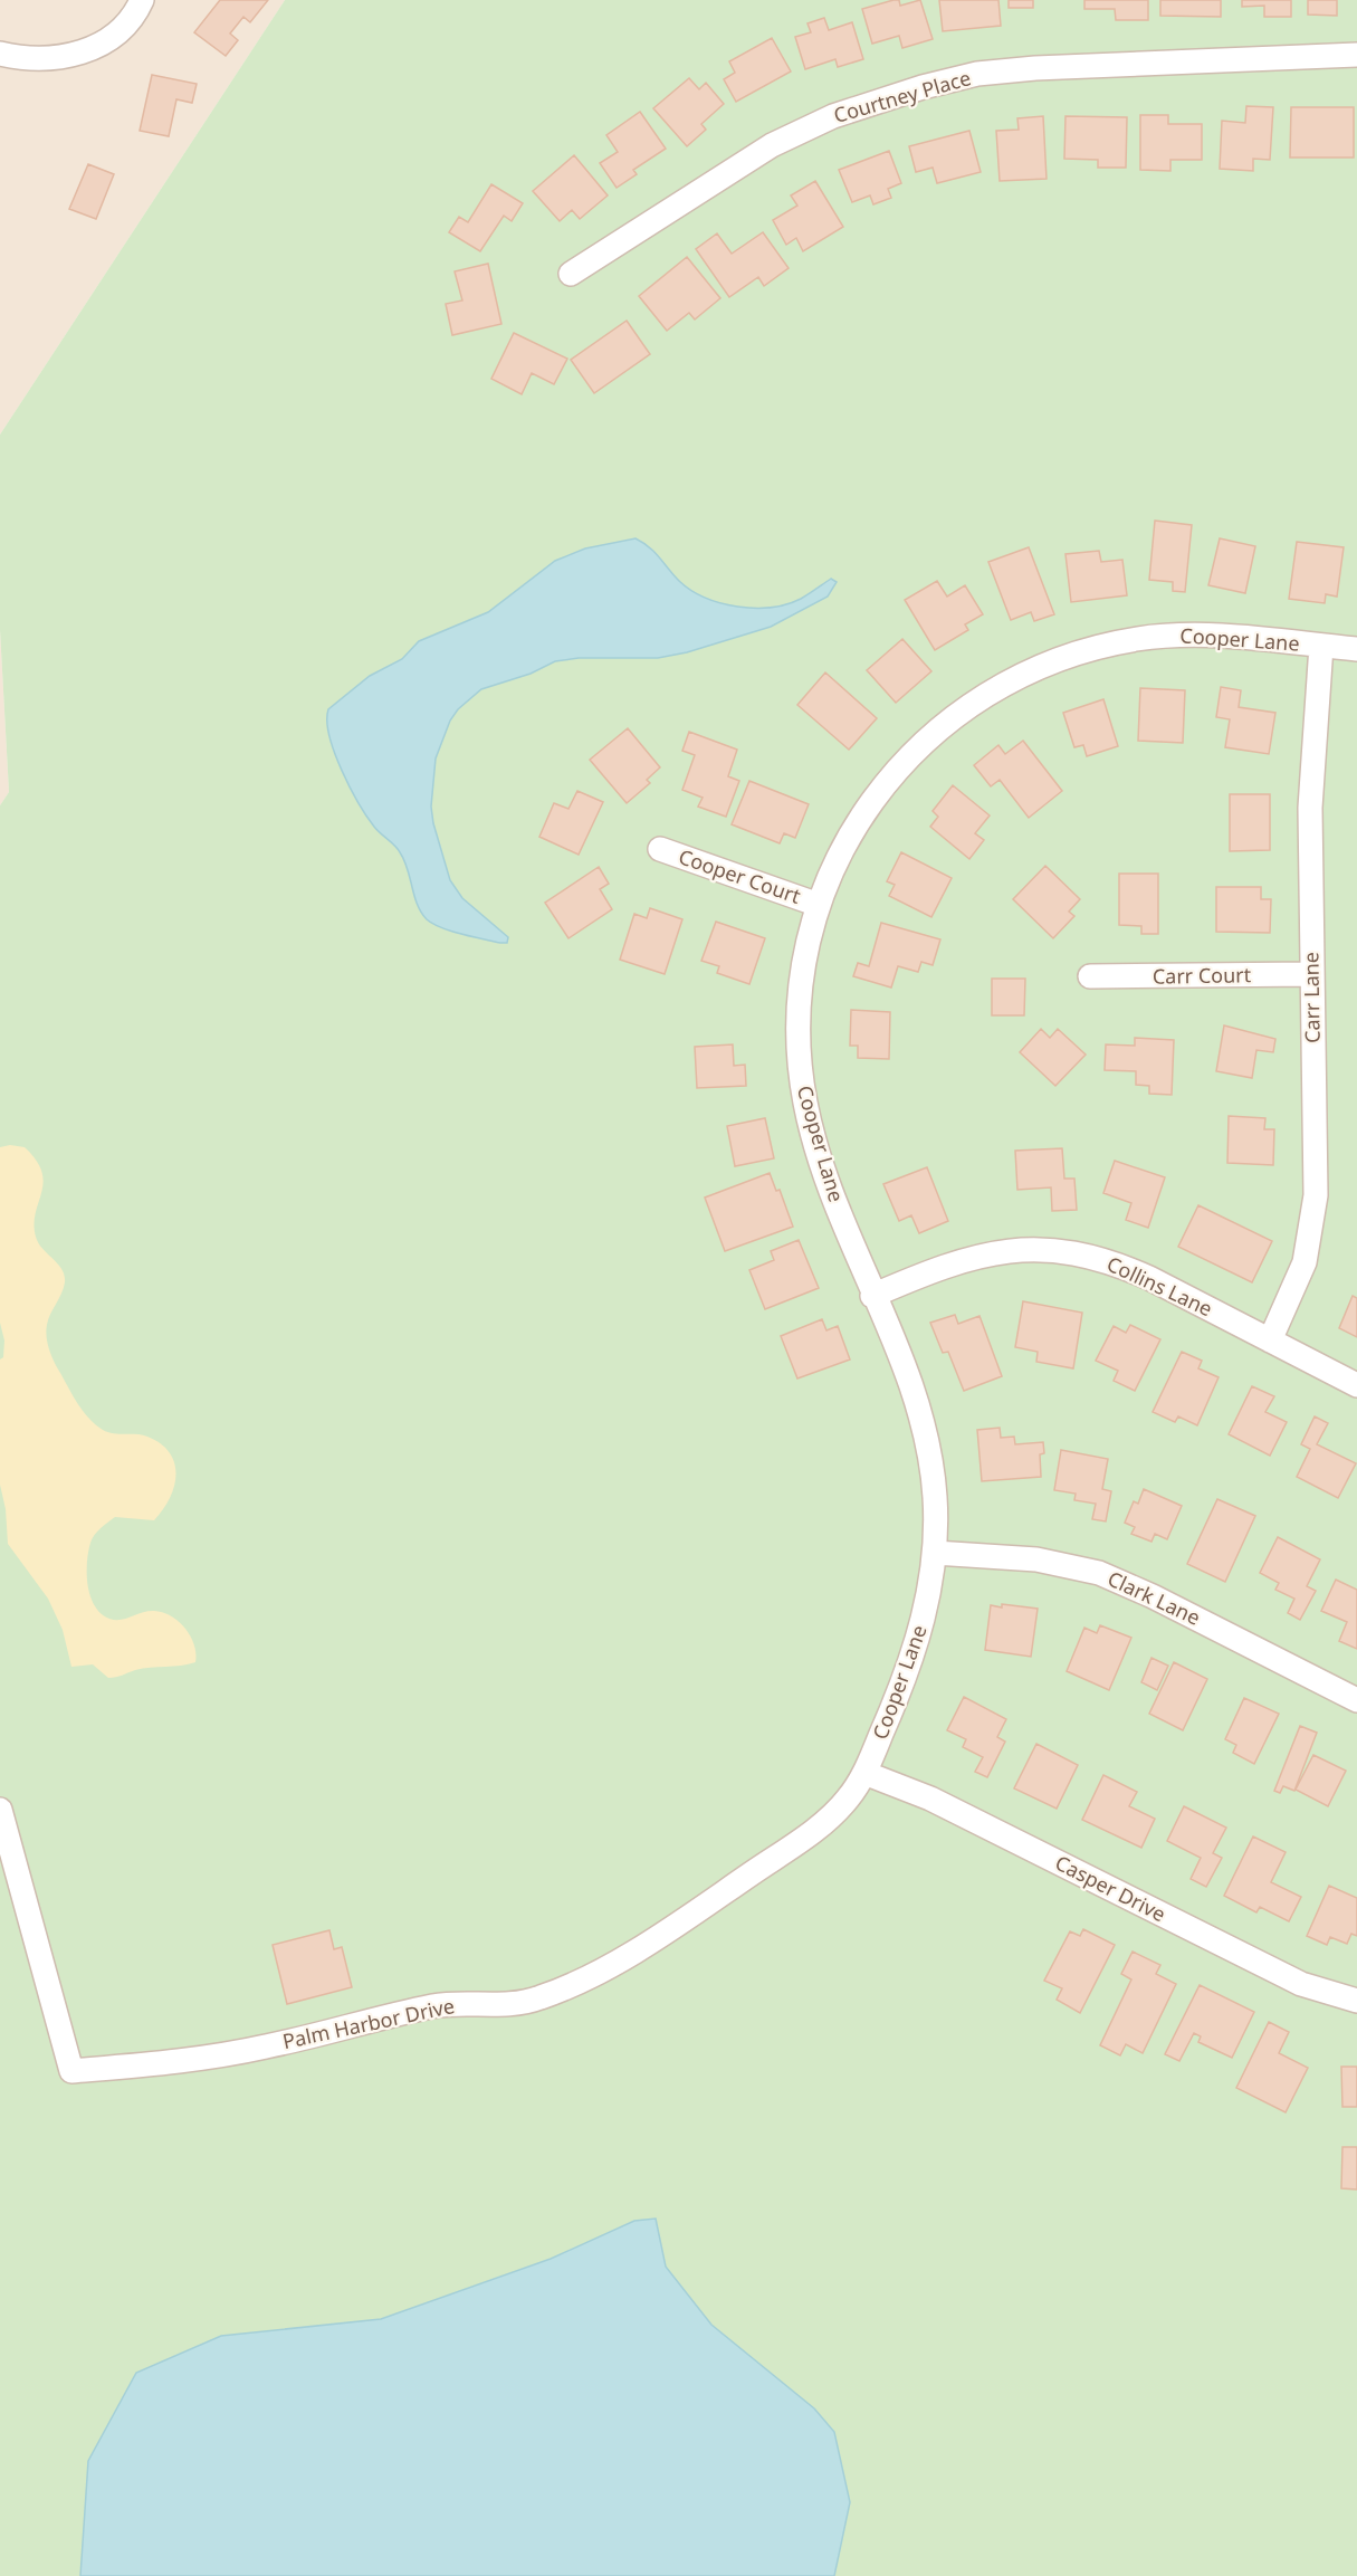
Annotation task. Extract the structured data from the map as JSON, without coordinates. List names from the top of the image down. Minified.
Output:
{"streets":{"street":["Courtney Place","Cooper Lane","Cooper Court","Carr Court","Carr Lane","Collins Lane","Clark Lane","Casper Drive","Palm Harbor Drive"]},"crossings":[["Cooper Lane","Cooper Court"],["Cooper Lane","Carr Lane"],["Cooper Lane","Collins Lane"],["Cooper Lane","Clark Lane"],["Cooper Lane","Casper Drive"],["Cooper Lane","Palm Harbor Drive"],["Carr Court","Carr Lane"],["Carr Lane","Collins Lane"],["Casper Drive","Palm Harbor Drive"]]}
